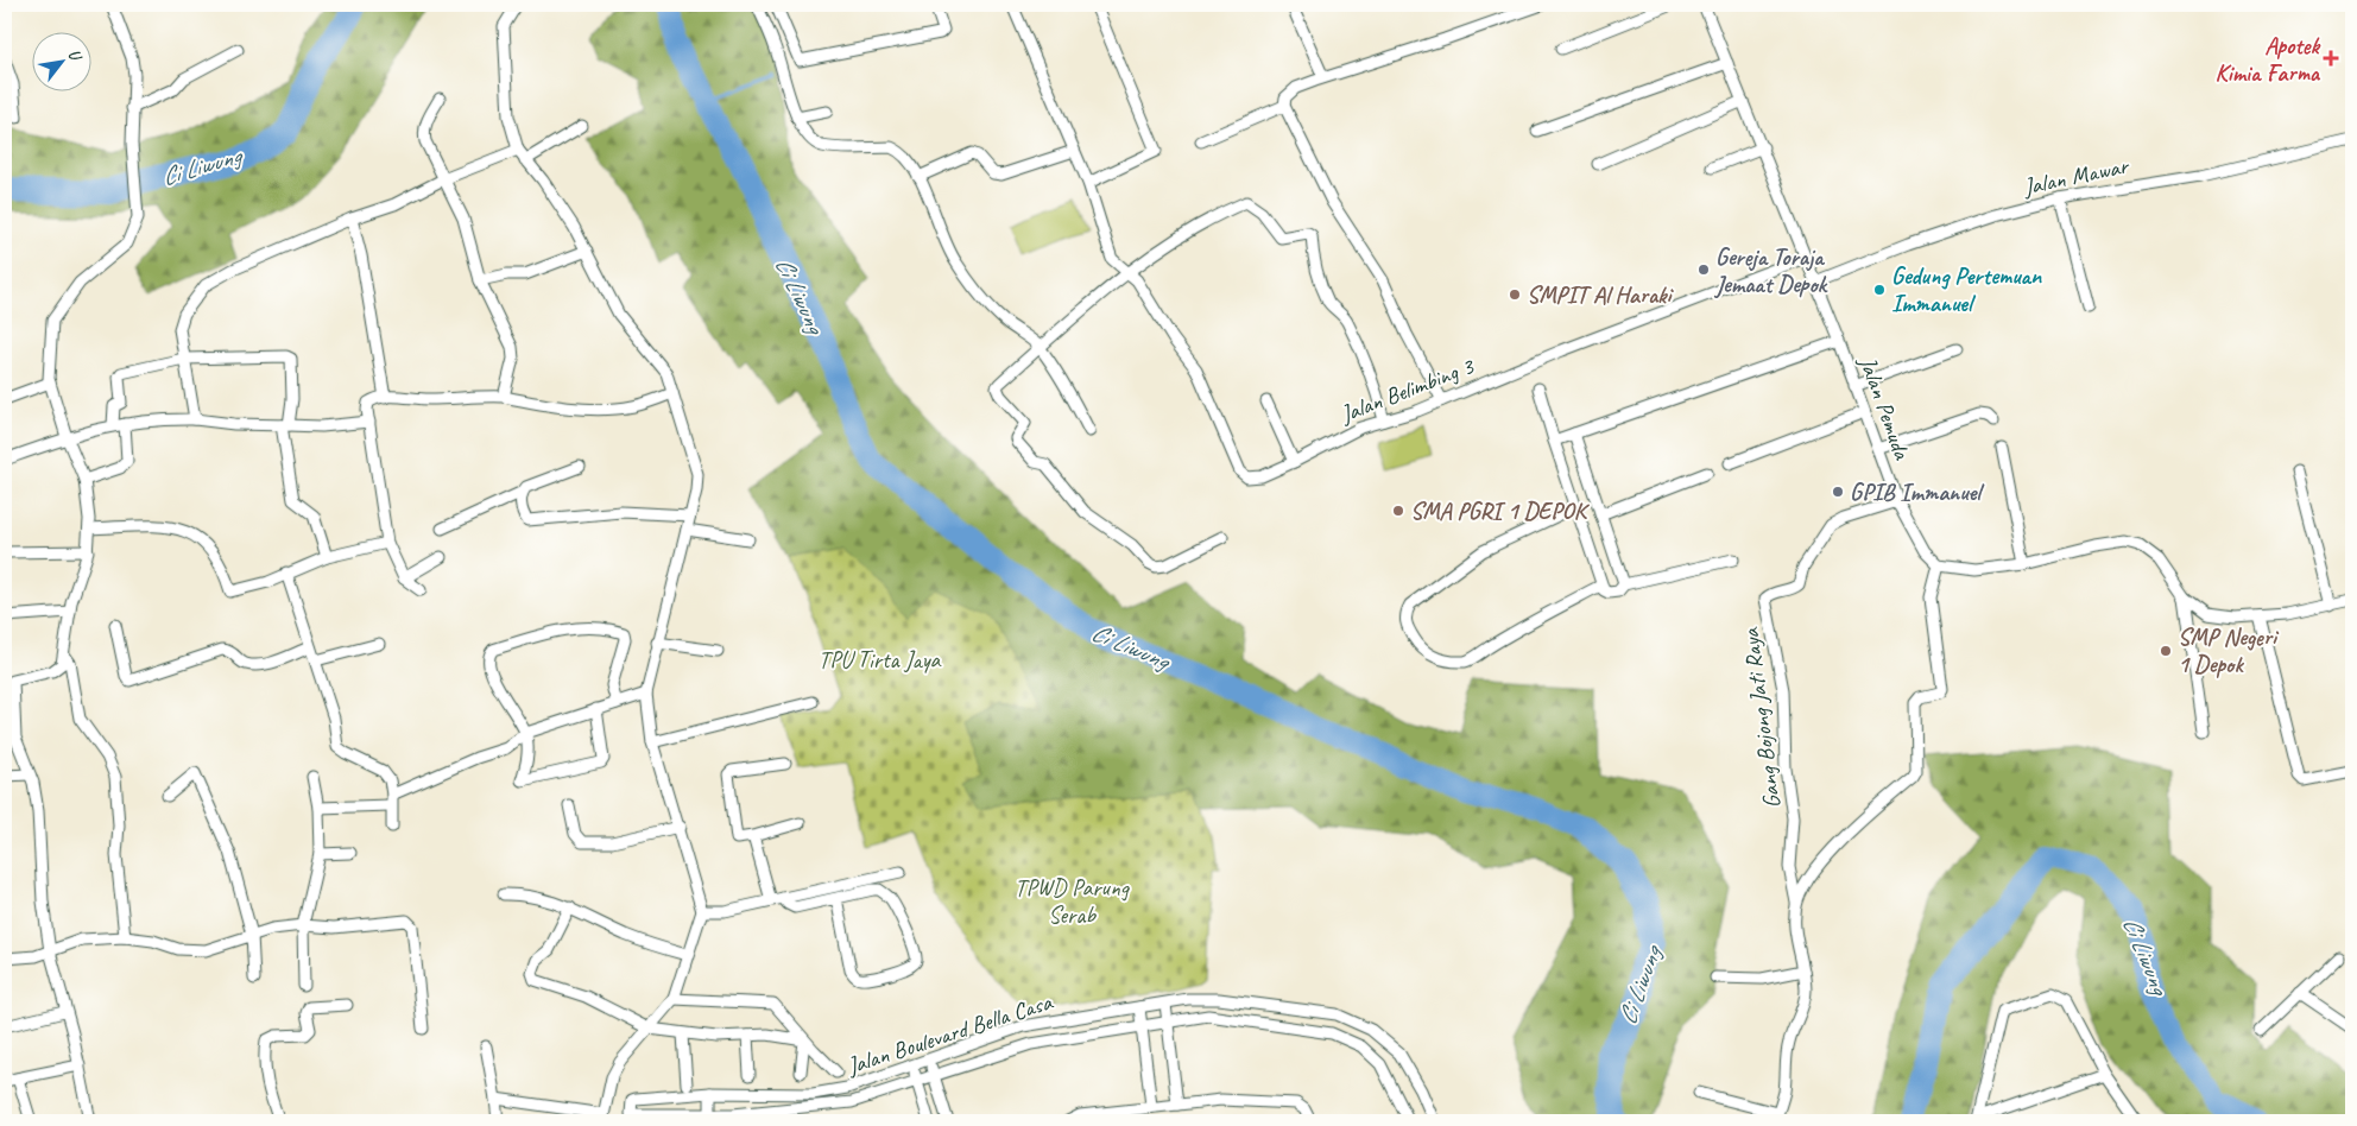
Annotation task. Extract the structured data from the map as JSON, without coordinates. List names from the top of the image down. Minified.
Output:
{"streets":{"street":["Jalan Mawar","Jalan Belimbing 3","Jalan Pemuda","Gang Bojong Jati Raya","Jalan Boulevard Bella Casa"]},"crossings":[["Jalan Mawar","Jalan Pemuda"],["Jalan Belimbing 3","Jalan Pemuda"],["Jalan Pemuda","Gang Bojong Jati Raya"]],"water":["Ci Liwung"],"parks":["TPU Tirta Jaya","TPWD Parung Serab"],"places":{"health":["Apotek Kimia Farma"],"other":["Gereja Toraja Jemaat Depok","Gedung Pertemuan Immanuel","SMPIT Al Haraki","GPIB Immanuel","SMA PGRI 1 DEPOK","SMP Negeri 1 Depok"]},"north":"top right"}
